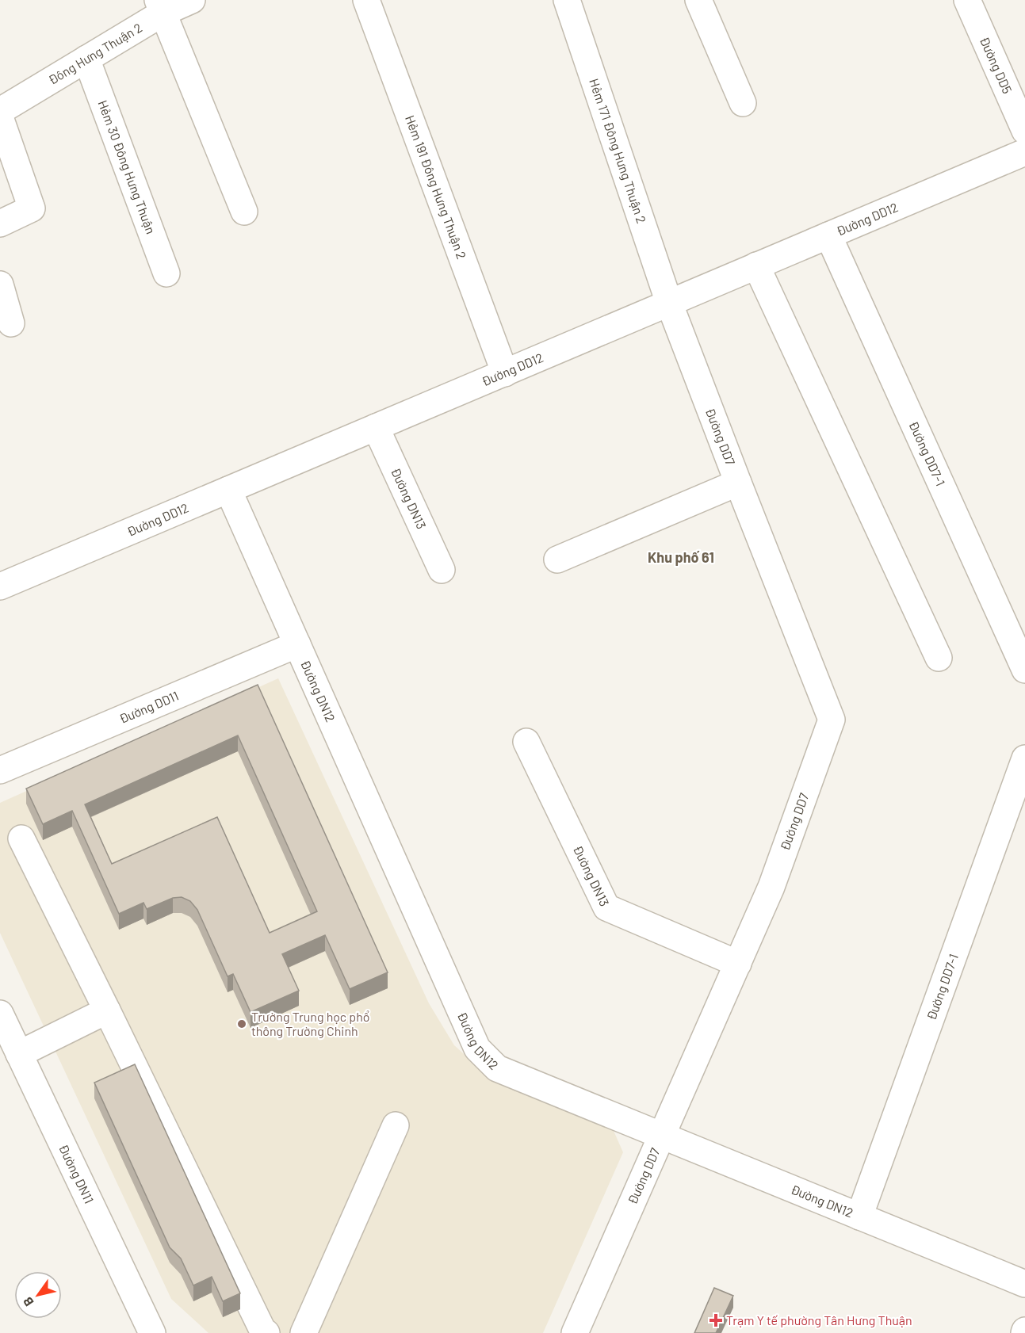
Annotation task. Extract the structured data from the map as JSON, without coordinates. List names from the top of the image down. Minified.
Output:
{"streets":{"street":["Đông Hưng Thuận 2","Đường DD5","Hẻm 171 Đông Hưng Thuận 2","Hẻm 30 Đông Hưng Thuận","Hẻm 191 Đông Hưng Thuận 2","Đường DD12","Đường DD7","Đường DD7-1","Đường DN13","Đường DN12","Đường DD11","Đường DN11"]},"crossings":[["Đông Hưng Thuận 2","Hẻm 30 Đông Hưng Thuận"],["Hẻm 171 Đông Hưng Thuận 2","Đường DD12"],["Hẻm 171 Đông Hưng Thuận 2","Đường DD7"],["Hẻm 191 Đông Hưng Thuận 2","Đường DD12"],["Đường DD12","Đường DD7"],["Đường DD12","Đường DD7-1"],["Đường DD12","Đường DN13"],["Đường DD12","Đường DN12"],["Đường DD7","Đường DN13"],["Đường DD7","Đường DN12"],["Đường DD7-1","Đường DN12"],["Đường DN12","Đường DD11"]],"districts":["Khu phố 61"],"places":{"other":["Trường Trung học phổ thông Trường Chinh"],"health":["Trạm Y tế phường Tân Hưng Thuận"]},"north":"bottom left"}
